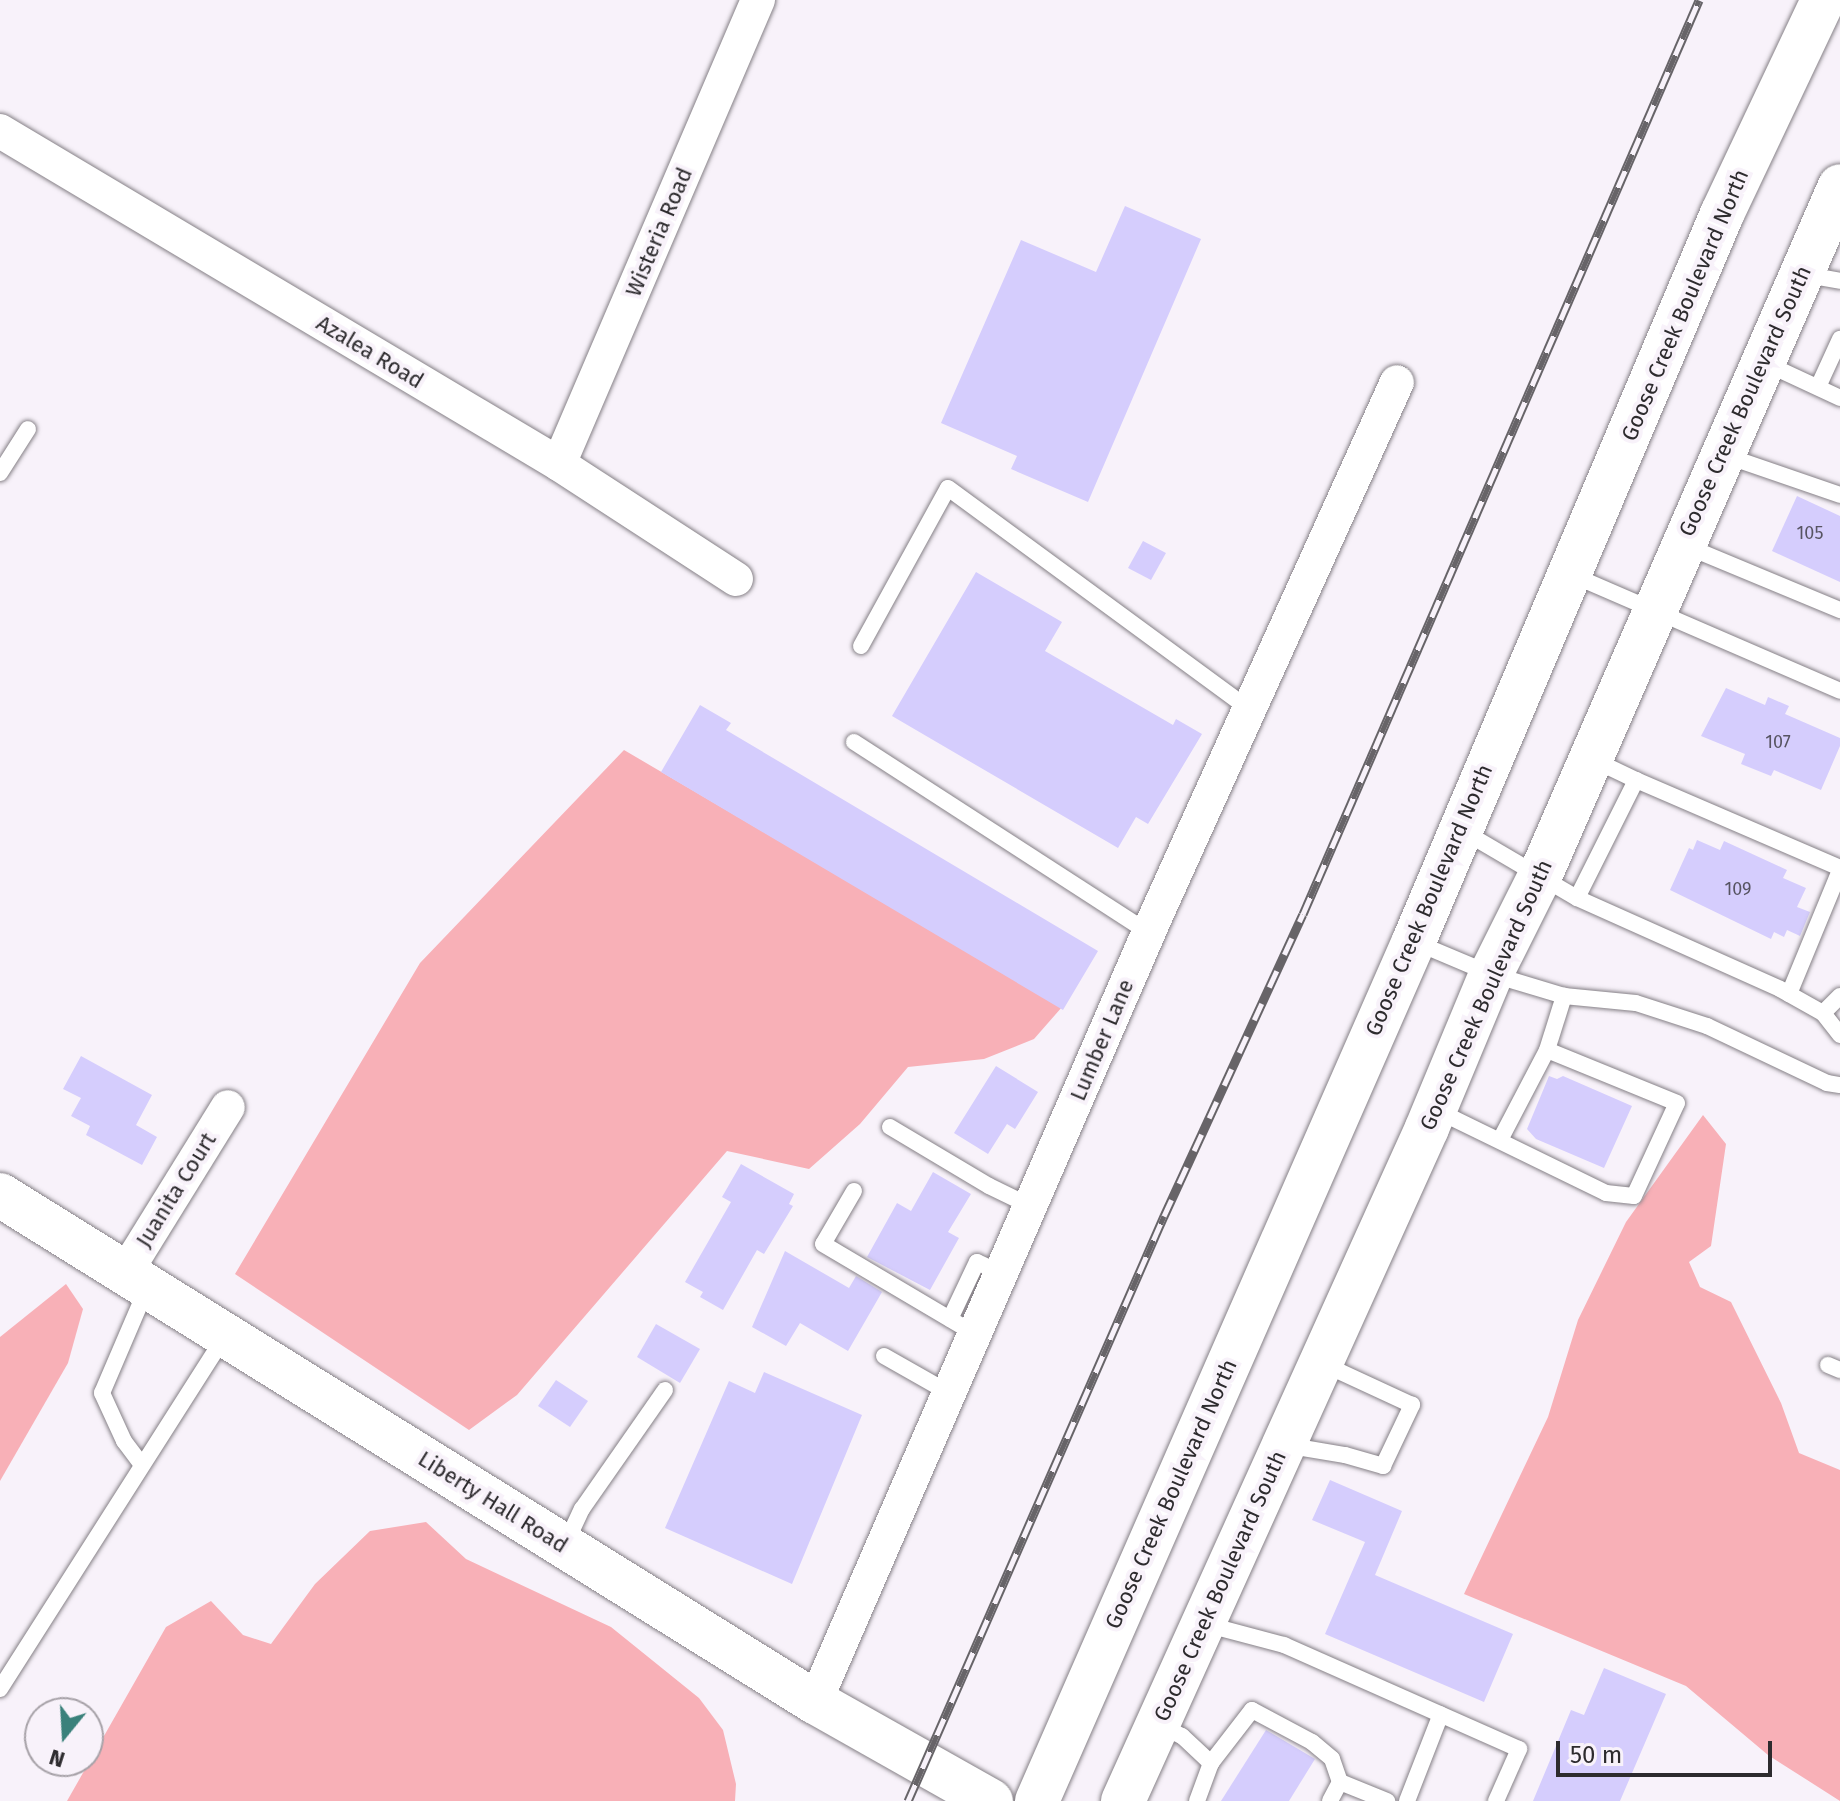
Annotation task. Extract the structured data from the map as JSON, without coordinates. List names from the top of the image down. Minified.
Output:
{"streets":{"main road":["Goose Creek Boulevard North","Goose Creek Boulevard South","Liberty Hall Road"],"street":["Wisteria Road","Azalea Road","Lumber Lane","Juanita Court"]},"crossings":[["Wisteria Road","Azalea Road"],["Lumber Lane","Liberty Hall Road"],["Juanita Court","Liberty Hall Road"]],"house_numbers":["105","107","109"],"scale_bar":"50 m","north":"bottom"}
